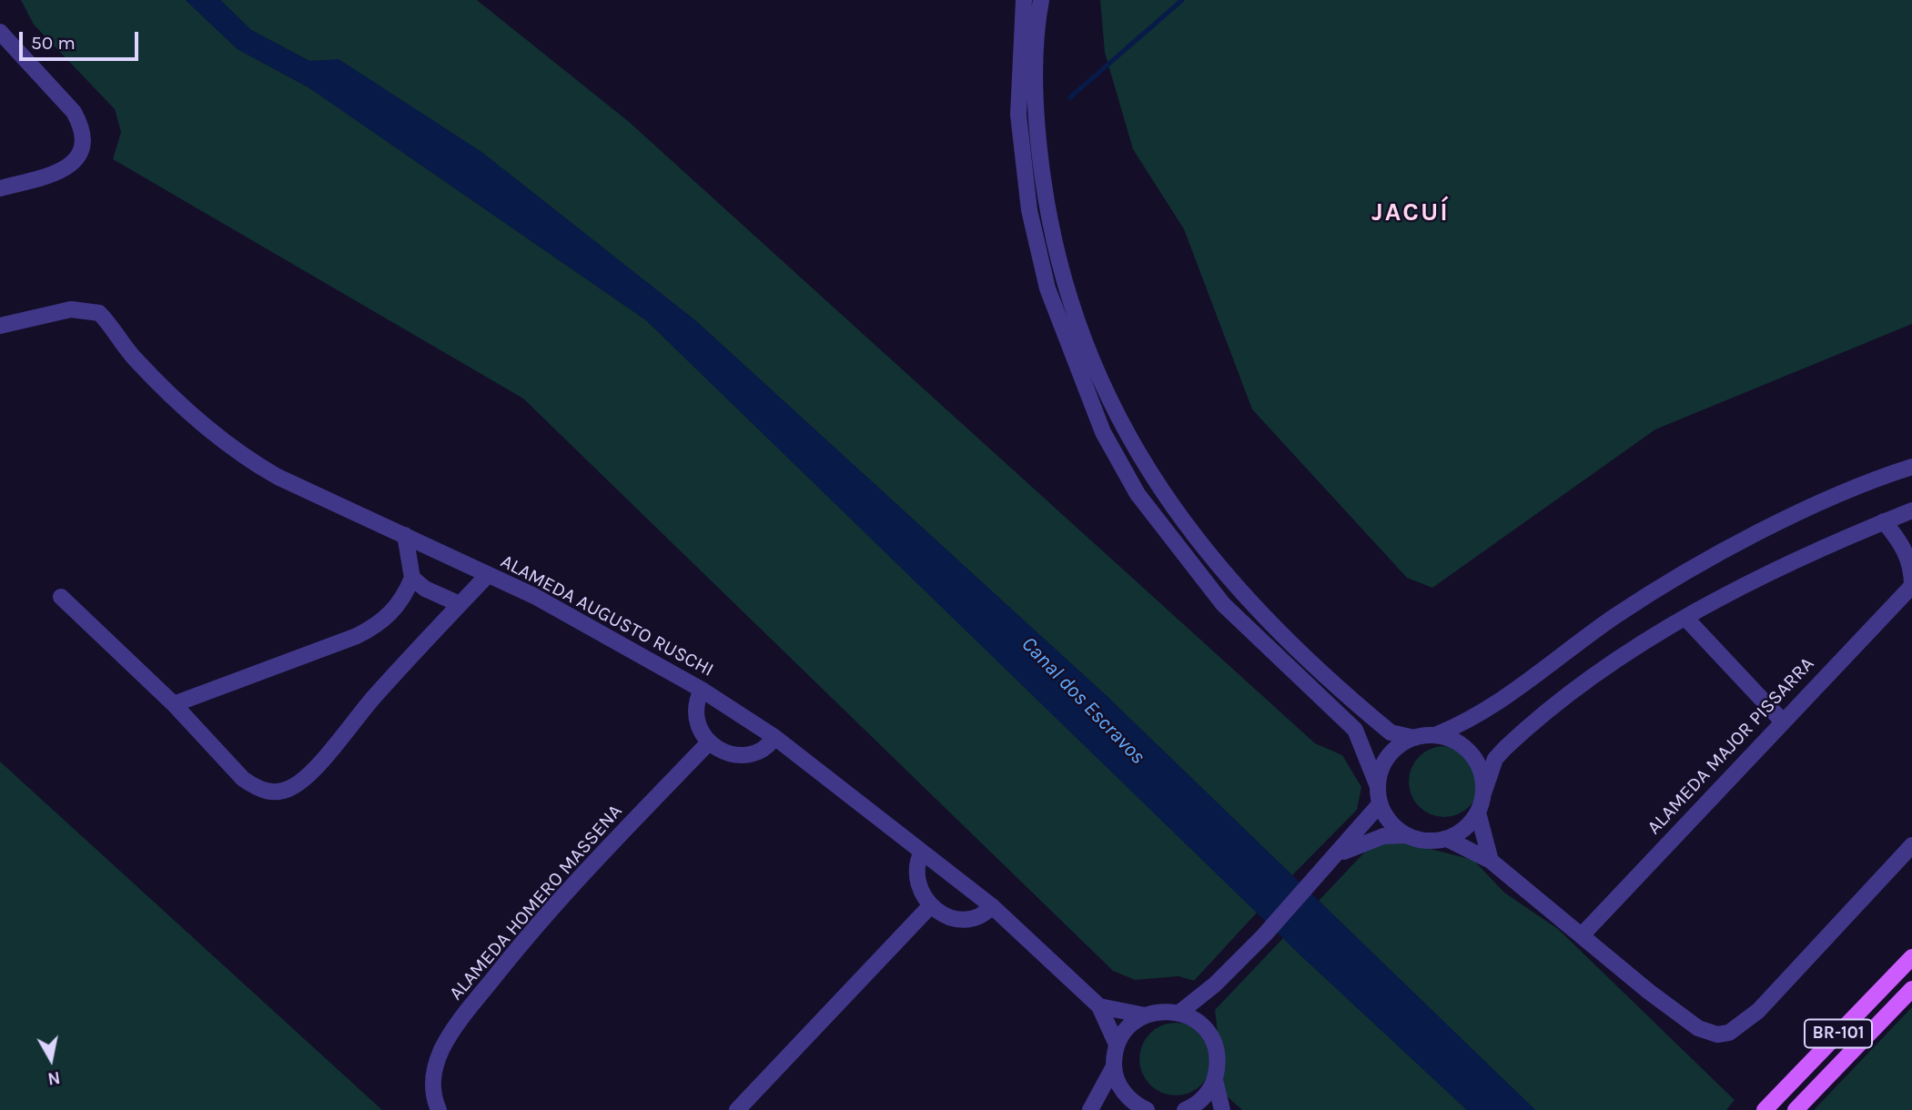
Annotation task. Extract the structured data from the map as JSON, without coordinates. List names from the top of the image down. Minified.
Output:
{"streets":{"main road":["BR-101"],"street":["ALAMEDA AUGUSTO RUSCHI","ALAMEDA MAJOR PISSARRA","ALAMEDA HOMERO MASSENA"]},"districts":["JACUÍ"],"water":["Canal dos Escravos"],"scale_bar":"50 m","north":"bottom"}
